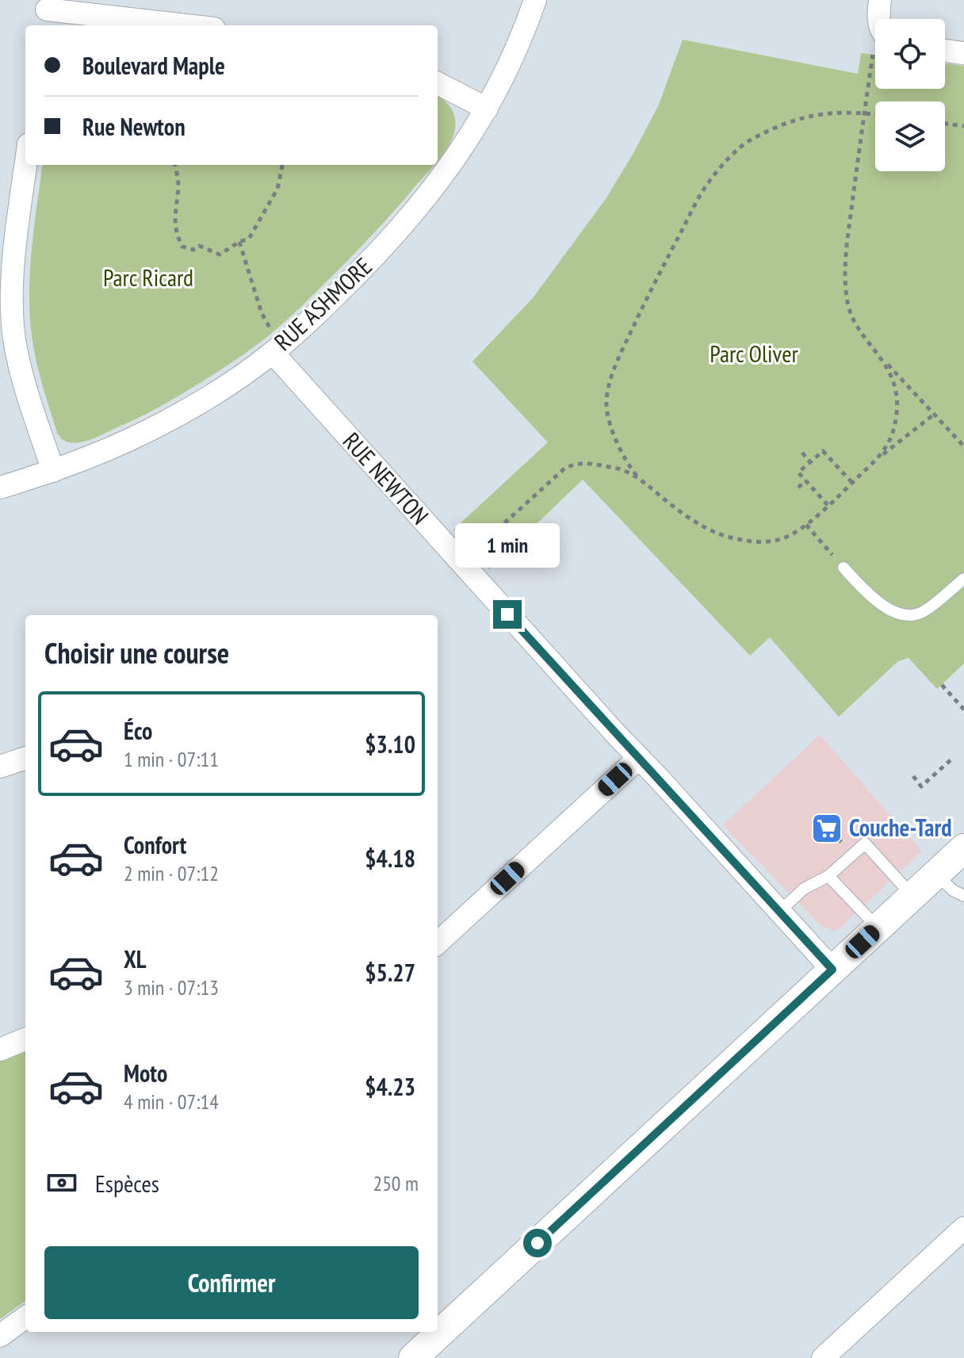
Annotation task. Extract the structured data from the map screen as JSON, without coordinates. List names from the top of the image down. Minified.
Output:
{"streets":{"street":["RUE ASHMORE","RUE NEWTON"]},"crossings":[["RUE ASHMORE","RUE NEWTON"]],"parks":["Parc Ricard","Parc Oliver"],"places":{"supermarket":["Couche-Tard"]},"page":{"banner":["Boulevard Maple","Rue Newton"],"bubble":"1 min","heading":"Choisir une course","list":[{"name":"Éco","note":"1 min · 07:11","value":"$3.10"},{"name":"Confort","note":"2 min · 07:12","value":"$4.18"},{"name":"XL","note":"3 min · 07:13","value":"$5.27"},{"name":"Moto","note":"4 min · 07:14","value":"$4.23"}],"pay":["Espèces","250 m"],"buttons":"Confirmer"}}
